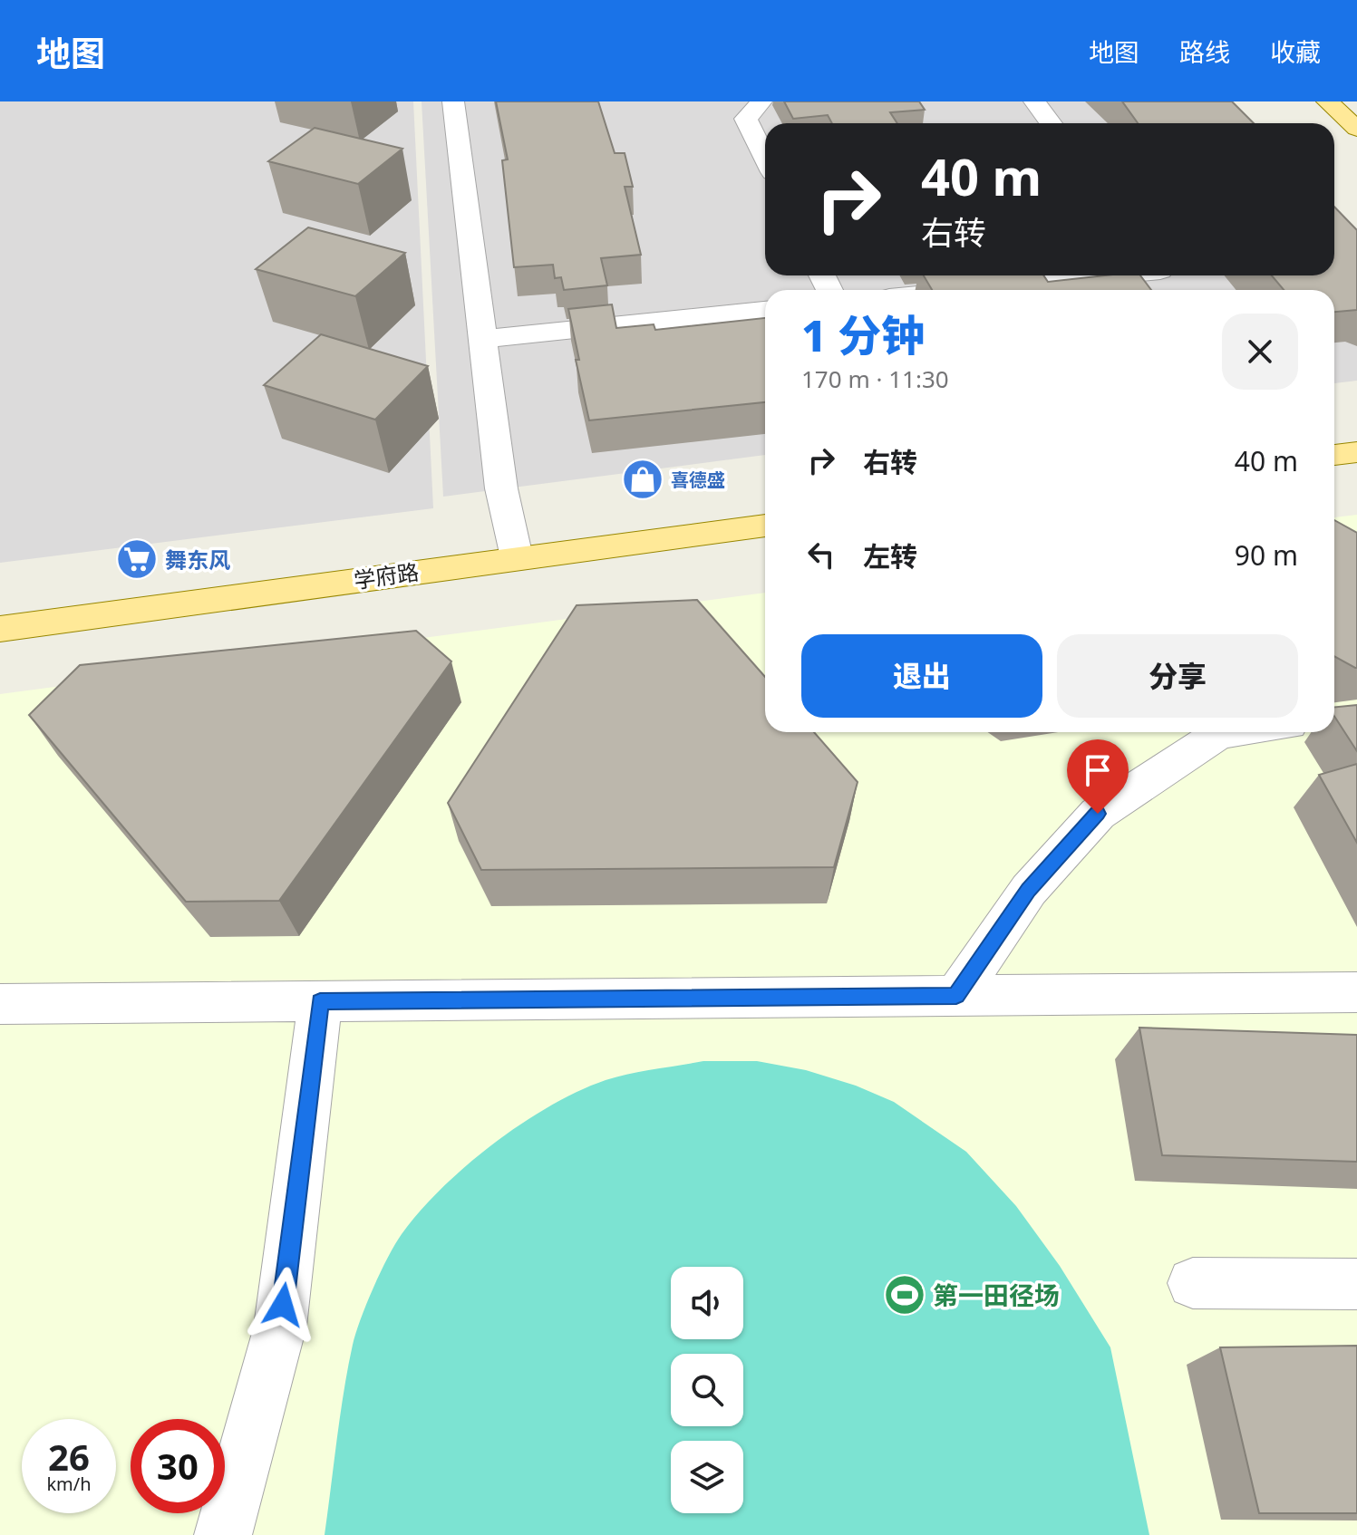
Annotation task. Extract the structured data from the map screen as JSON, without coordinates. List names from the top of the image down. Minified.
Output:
{"streets":{"main road":["学府路"]},"places":{"shop":["喜德盛"],"supermarket":["舞东风"],"sports":["第一田径场"]},"page":{"header":"地图","nav":["地图","路线","收藏"],"turn":["40 m","右转"],"heading":["1 分钟","170 m · 11:30"],"list":[{"name":"右转","value":"40 m"},{"name":"左转","value":"90 m"}],"buttons":["退出","分享"],"speed":"26 km/h","limit":"30"}}
